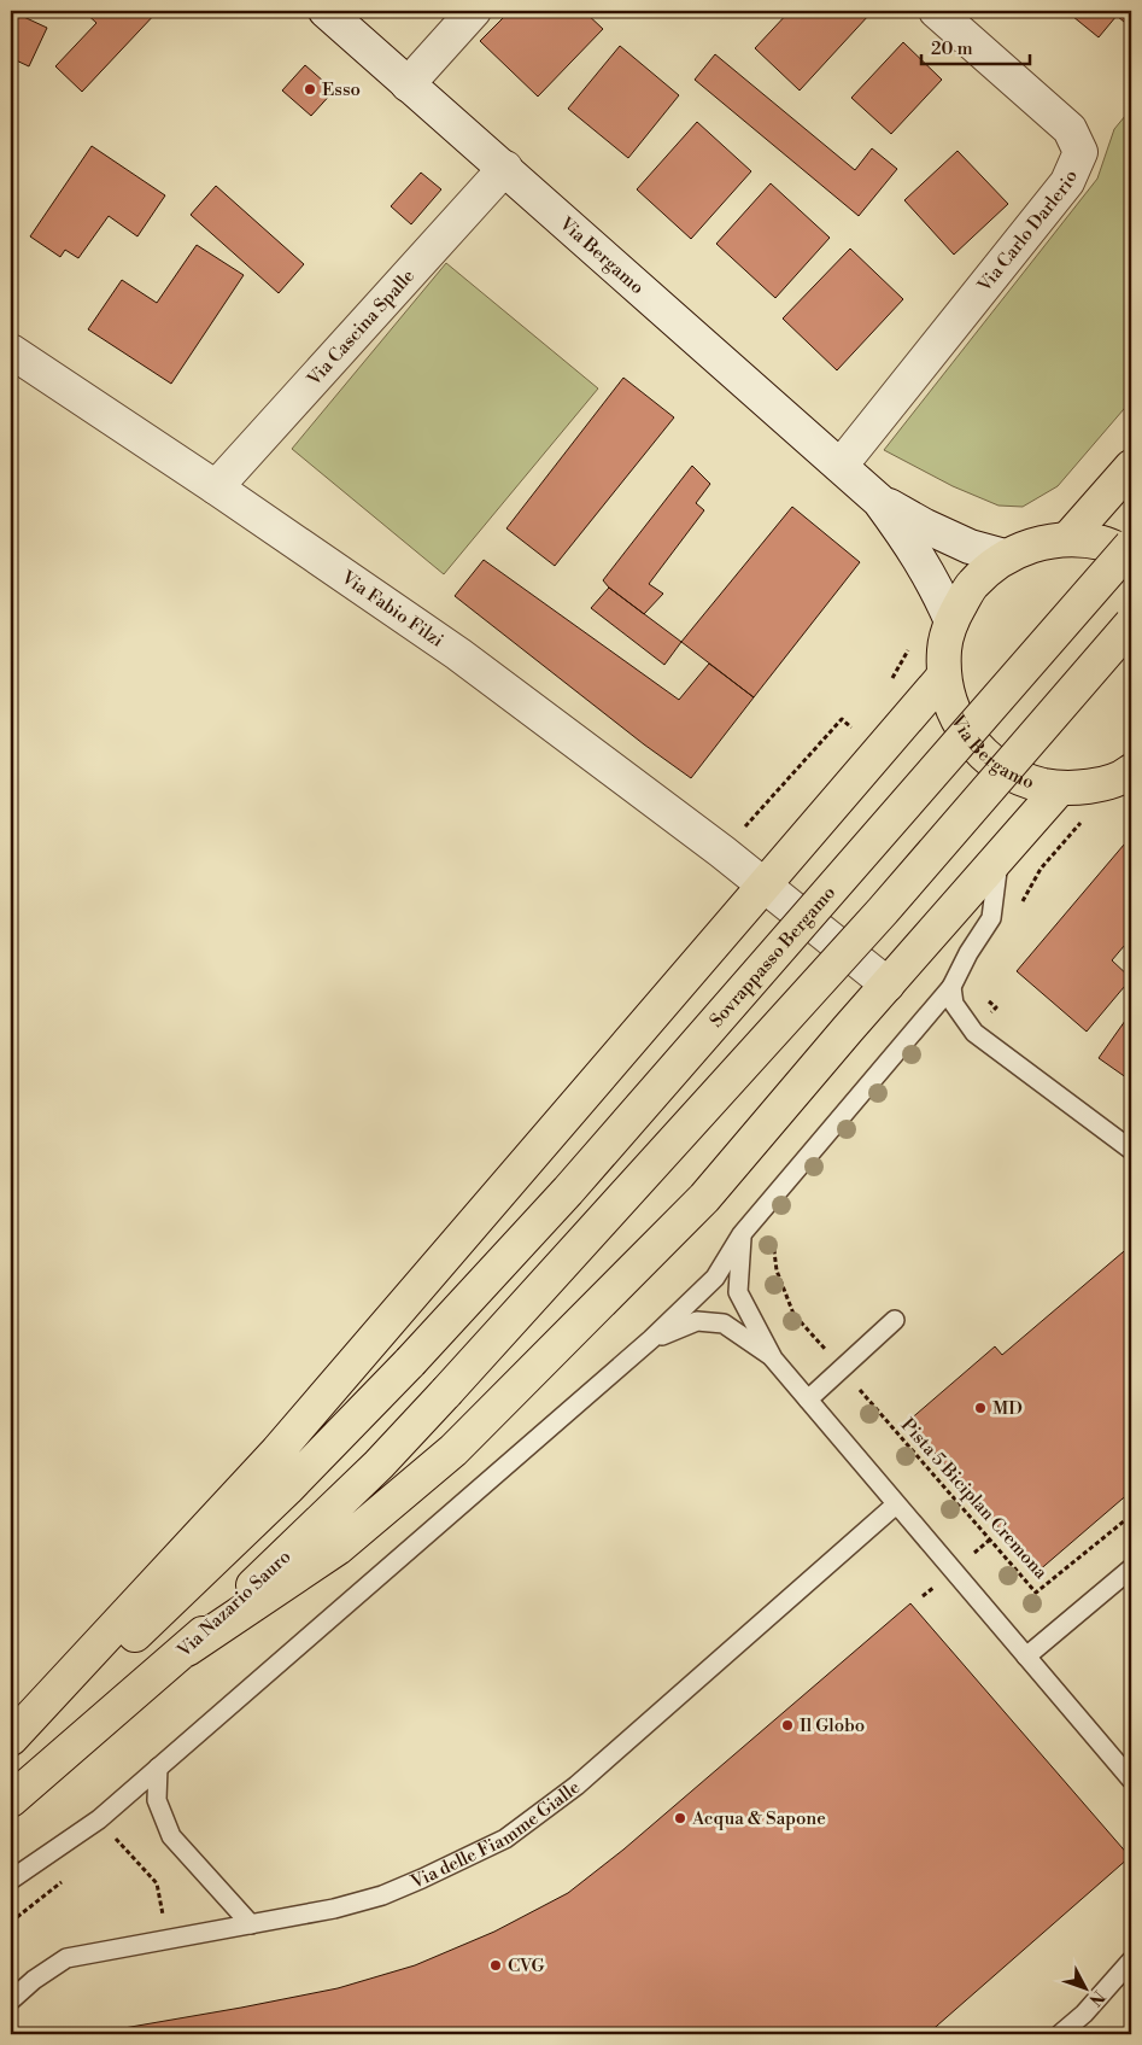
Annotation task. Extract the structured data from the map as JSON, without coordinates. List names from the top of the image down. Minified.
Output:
{"streets":{"main road":["Via Bergamo","Sovrappasso Bergamo","Via Nazario Sauro"],"street":["Via Carlo Darlerio","Via Cascina Spalle","Via Fabio Filzi"],"lane":["Via delle Fiamme Gialle"],"path":["Pista 5 Biciplan Cremona"]},"crossings":[["Via Carlo Darlerio","Via Bergamo"],["Via Bergamo","Via Cascina Spalle"],["Via Cascina Spalle","Via Fabio Filzi"]],"places":["Esso","MD","Il Globo","Acqua & Sapone","CVG"],"scale_bar":"20 m","north":"bottom right"}
